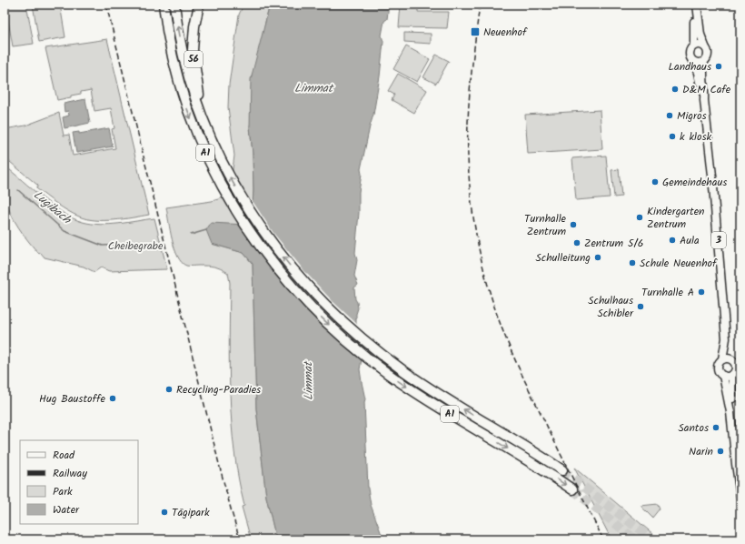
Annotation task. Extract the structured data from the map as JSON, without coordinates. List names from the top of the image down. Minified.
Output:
{"streets":{"highway":["56","A1"],"main road":["3"]},"crossings":[["56","A1"]],"water":["Limmat","Lugibach"],"parks":["Cheibegrabe"],"places":{"transit":["Neuenhof"],"other":["Landhaus","D&M Cafe","Migros","k klosk","Gemeindehaus","Kindergarten Zentrum","Turnhalle Zentrum","Aula","Zentrum 5/6","Schulleitung","Schule Neuenhof","Turnhalle A","Schulhaus Schibler","Recycling-Paradies","Hug Baustoffe","Santos","Narin","Tägipark"]},"legend":["Road","Railway","Park","Water"]}
